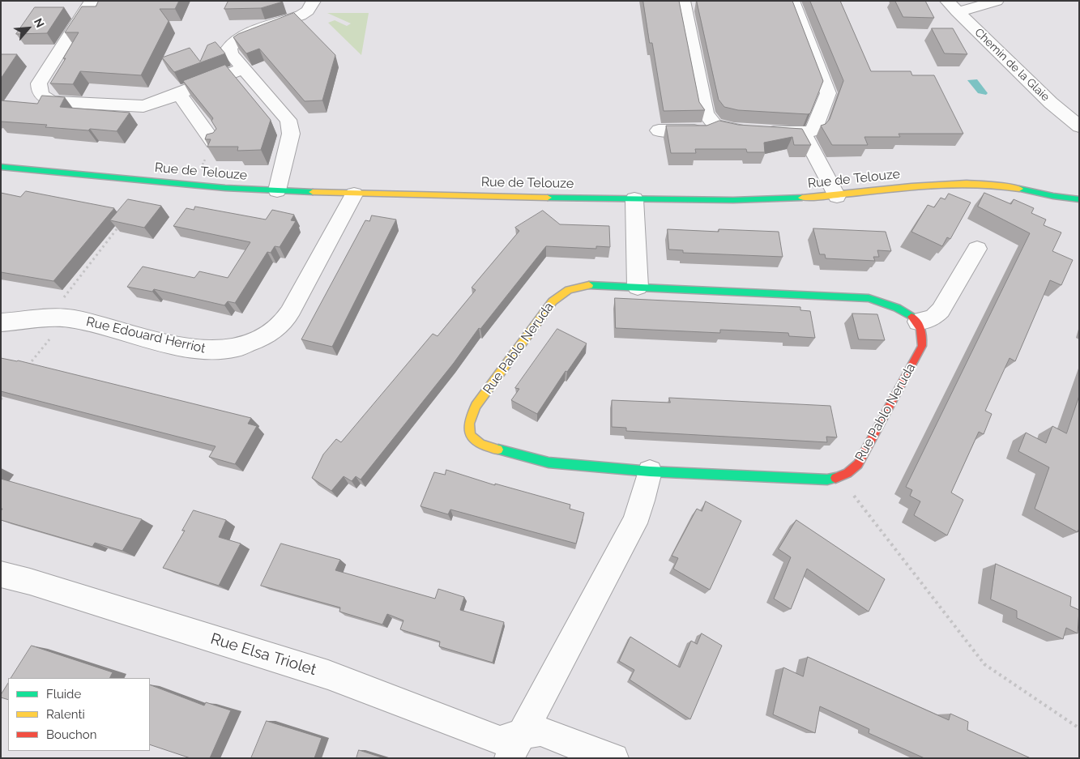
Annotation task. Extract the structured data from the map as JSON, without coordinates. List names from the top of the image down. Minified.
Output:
{"streets":{"street":["Chemin de la Glaie","Rue de Telouze","Rue Edouard Herriot","Rue Pablo Neruda","Rue Elsa Triolet"]},"crossings":[["Rue de Telouze","Rue Edouard Herriot"]],"legend":["Fluide","Ralenti","Bouchon"],"north":"top right"}
